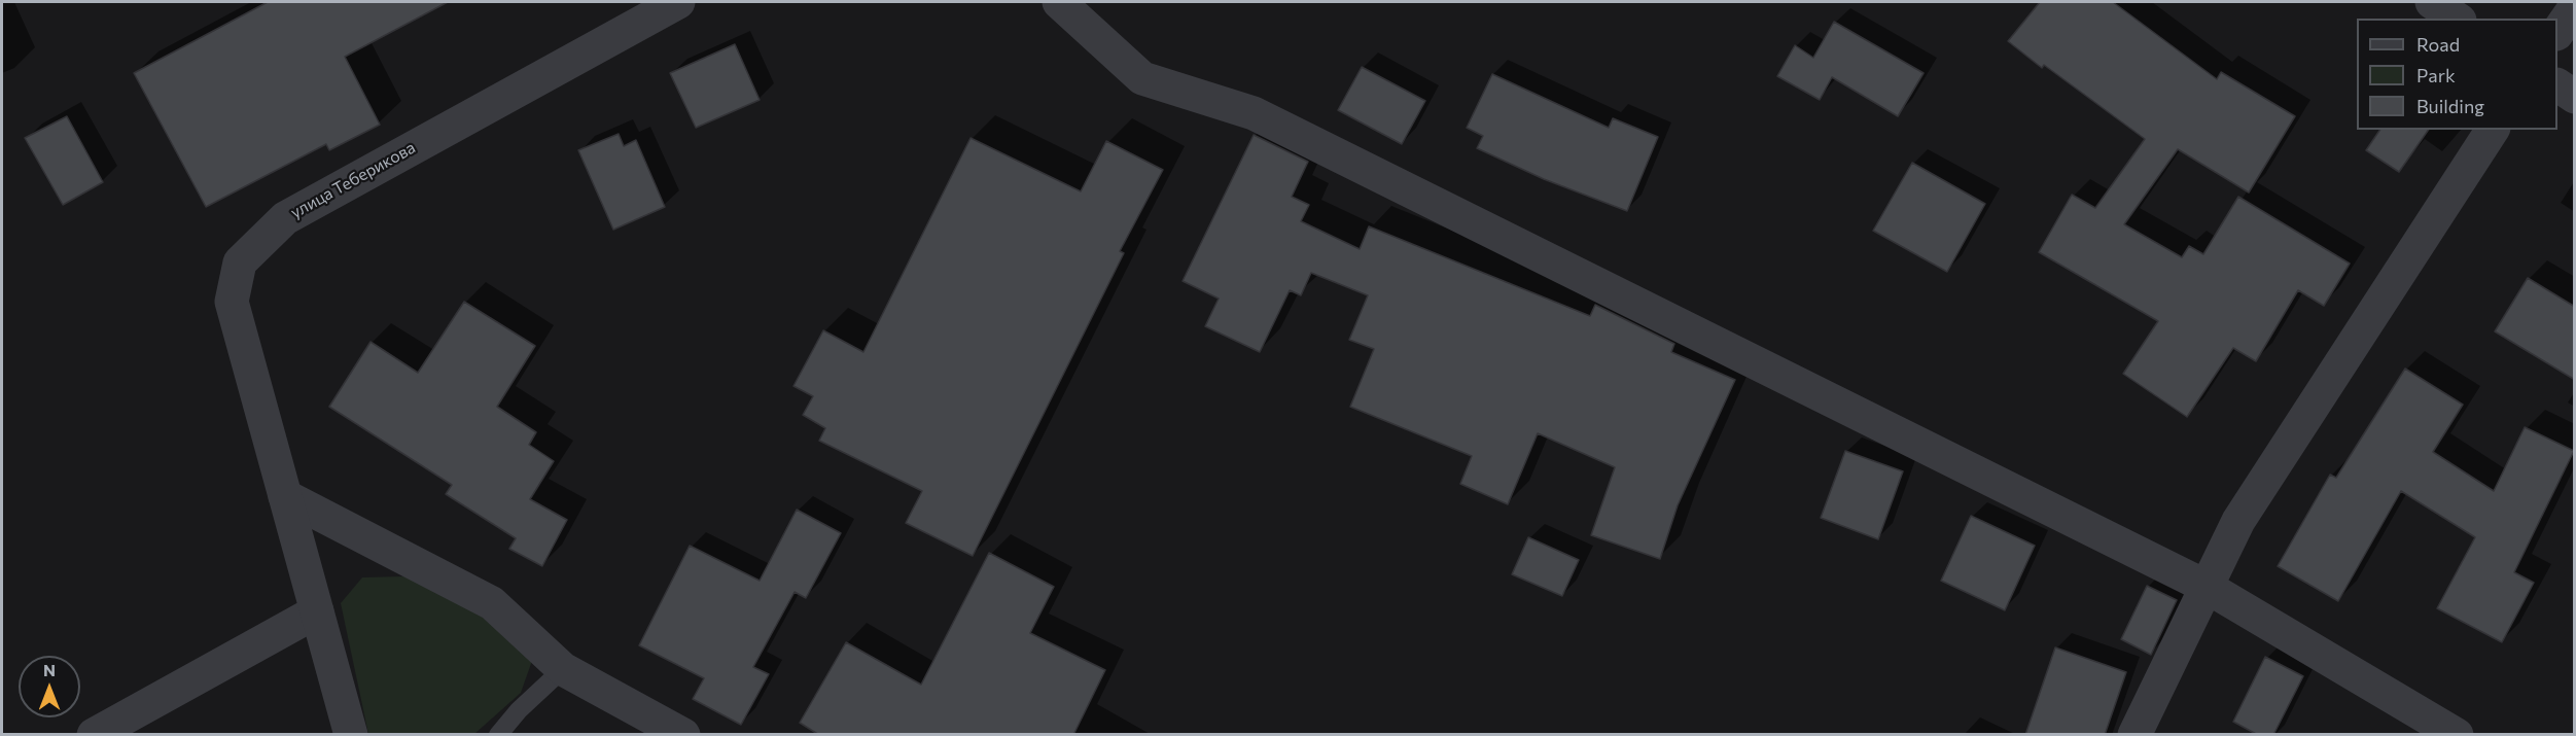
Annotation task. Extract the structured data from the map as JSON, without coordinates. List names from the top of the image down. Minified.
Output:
{"streets":{"street":["улица Теберикова"]},"legend":["Road","Park","Building"],"north":"top"}
